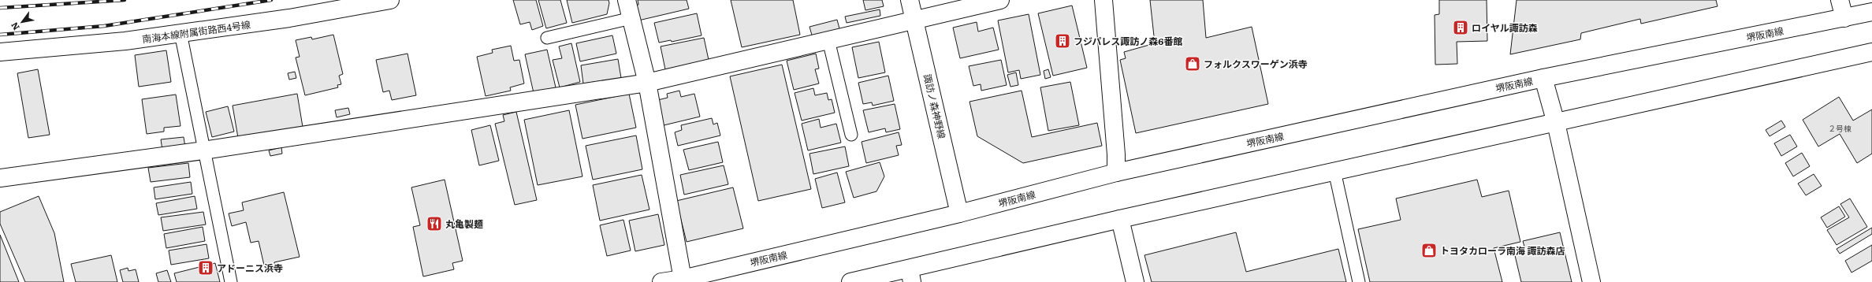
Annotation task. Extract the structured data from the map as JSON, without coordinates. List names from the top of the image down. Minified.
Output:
{"streets":{"street":["南海本線附属街路西4号線","堺阪南線","諏訪ノ森神野線"]},"crossings":[["堺阪南線","諏訪ノ森神野線"]],"places":{"building":["ロイヤル諏訪森","フジパレス諏訪ノ森6番館","アドーニス浜寺"],"shop":["フォルクスワーゲン浜寺","トヨタカローラ南海 諏訪森店"],"restaurant":["丸亀製麺"]},"house_numbers":["２号棟"],"north":"bottom left"}
